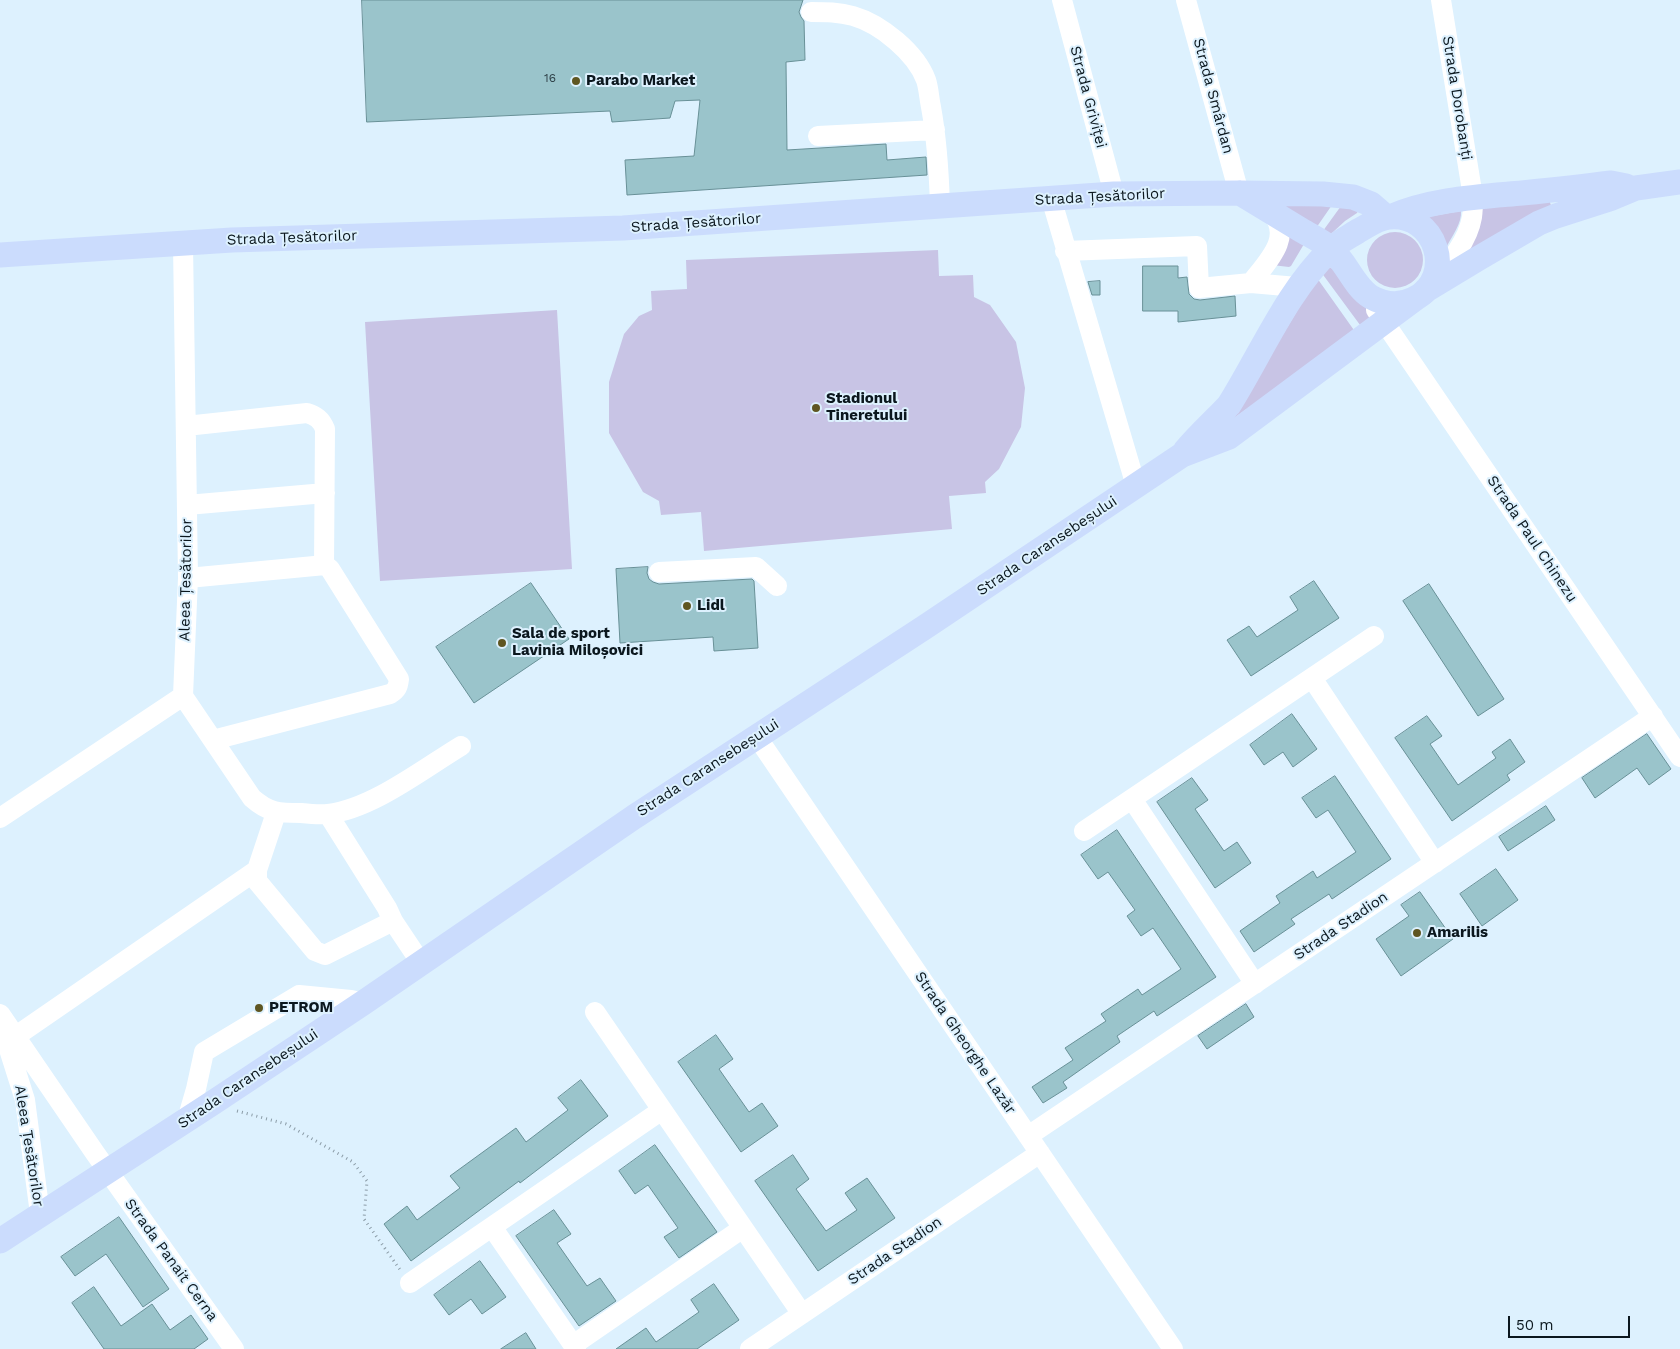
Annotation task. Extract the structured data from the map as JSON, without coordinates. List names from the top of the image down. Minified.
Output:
{"streets":{"main road":["Strada Țesătorilor","Strada Caransebeșului"],"street":["Strada Smârdan","Strada Griviței","Strada Dorobanți","Strada Paul Chinezu","Aleea Țesătorilor","Strada Stadion","Strada Gheorghe Lazăr","Strada Panait Cerna"]},"crossings":[["Strada Smârdan","Strada Țesătorilor"],["Strada Griviței","Strada Țesătorilor"],["Strada Dorobanți","Strada Țesătorilor"],["Strada Dorobanți","Strada Paul Chinezu"],["Strada Dorobanți","Strada Caransebeșului"],["Strada Țesătorilor","Strada Paul Chinezu"],["Strada Țesătorilor","Strada Caransebeșului"],["Strada Țesătorilor","Aleea Țesătorilor"],["Strada Paul Chinezu","Strada Caransebeșului"],["Strada Paul Chinezu","Strada Stadion"],["Strada Caransebeșului","Aleea Țesătorilor"],["Strada Caransebeșului","Strada Gheorghe Lazăr"],["Strada Caransebeșului","Strada Panait Cerna"],["Aleea Țesătorilor","Strada Panait Cerna"],["Strada Stadion","Strada Gheorghe Lazăr"]],"places":["Parabo Market","Stadionul Tineretului","Lidl","Sala de sport Lavinia Miloșovici","Amarilis","PETROM"],"house_numbers":["16"],"scale_bar":"50 m"}
